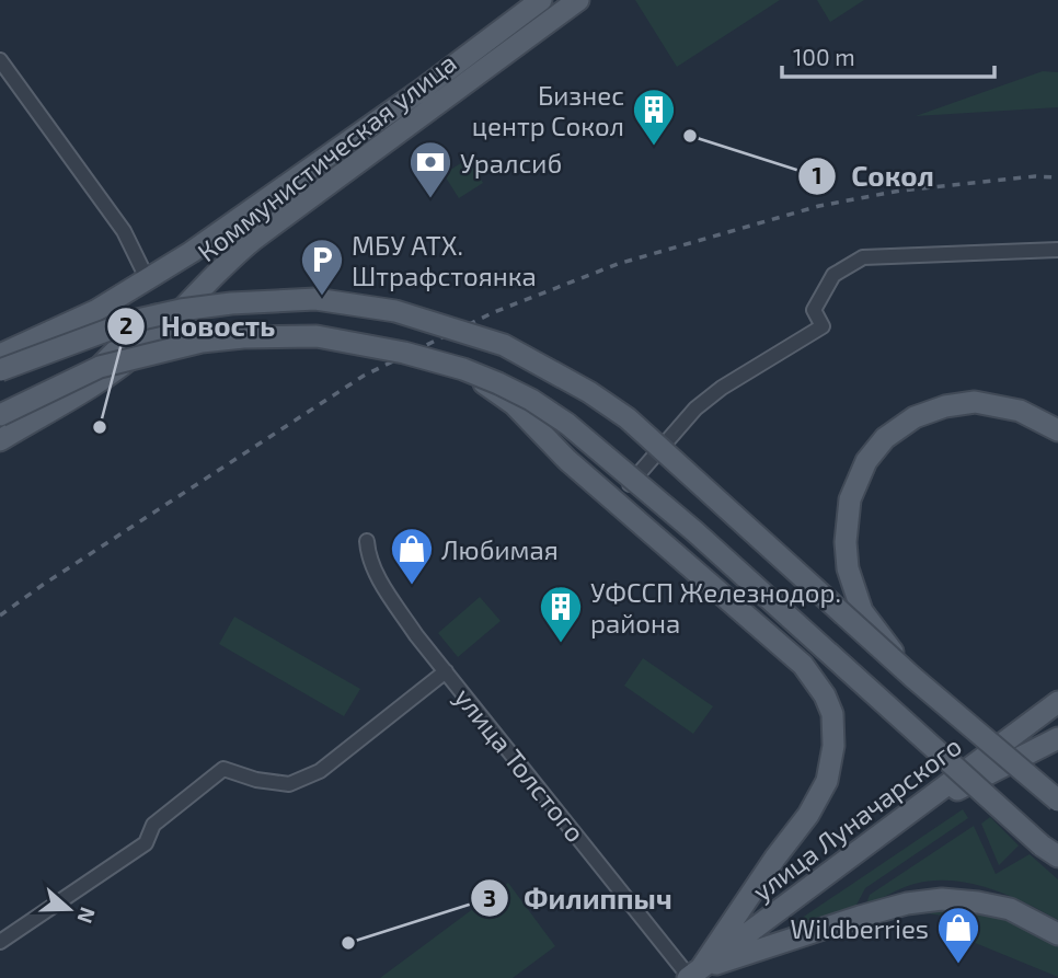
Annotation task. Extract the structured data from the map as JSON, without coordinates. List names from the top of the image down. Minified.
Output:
{"streets":{"main road":["Коммунистическая улица","улица Луначарского"],"street":["улица Толстого"]},"crossings":[["улица Толстого","улица Луначарского"]],"places":{"other":["Сокол","Новость","Филиппыч"],"building":["Бизнес центр Сокол","УФССП Железнодор. района"],"bank":["Уралсиб"],"parking":["МБУ АТХ. Штрафстоянка"],"shop":["Любимая","Wildberries"]},"scale_bar":"100 m","north":"right"}
